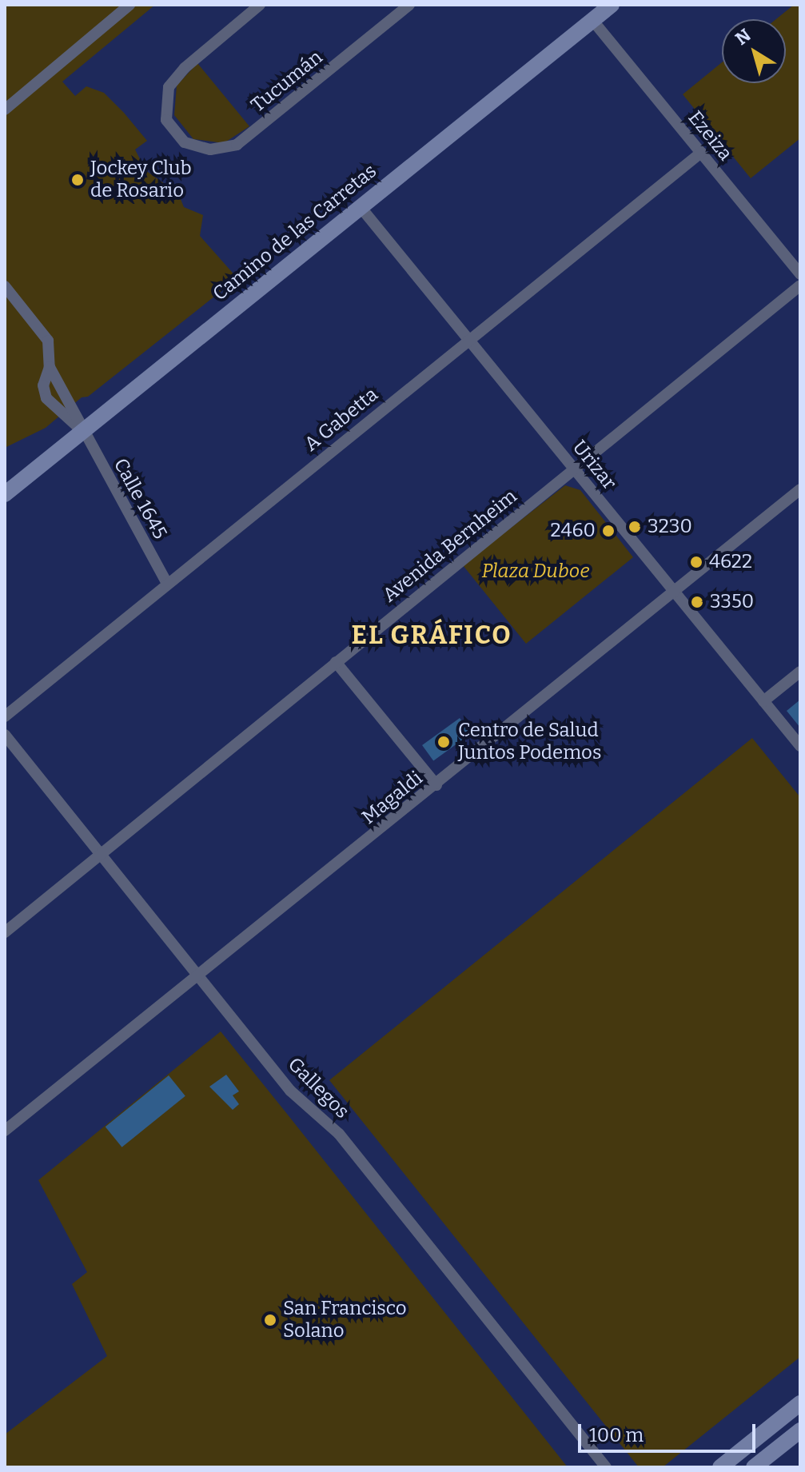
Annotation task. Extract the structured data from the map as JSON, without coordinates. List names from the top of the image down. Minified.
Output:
{"streets":{"street":["Tucumán","Ezeiza","Camino de las Carretas","A Gabetta","Urizar","Calle 1645","Avenida Bernheim","Magaldi","Gallegos"]},"crossings":[["Ezeiza","Camino de las Carretas"],["Ezeiza","A Gabetta"],["Camino de las Carretas","Urizar"],["Camino de las Carretas","Calle 1645"],["A Gabetta","Urizar"],["A Gabetta","Calle 1645"],["Urizar","Avenida Bernheim"],["Urizar","Magaldi"],["Avenida Bernheim","Gallegos"],["Magaldi","Gallegos"]],"districts":["EL GRÁFICO"],"parks":["Plaza Duboe"],"places":["Jockey Club de Rosario","3230","2460","4622","3350","Centro de Salud Juntos Podemos","San Francisco Solano"],"scale_bar":"100 m","north":"top left"}
